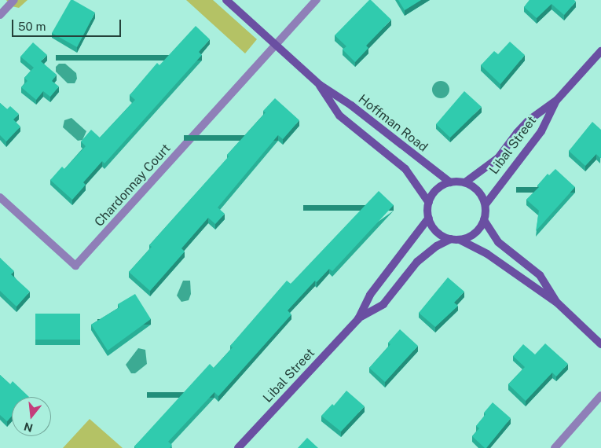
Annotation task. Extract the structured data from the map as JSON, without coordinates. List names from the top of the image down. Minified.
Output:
{"streets":{"street":["Hoffman Road","Libal Street","Chardonnay Court"]},"crossings":[["Hoffman Road","Libal Street"],["Hoffman Road","Chardonnay Court"]],"scale_bar":"50 m","north":"bottom"}
